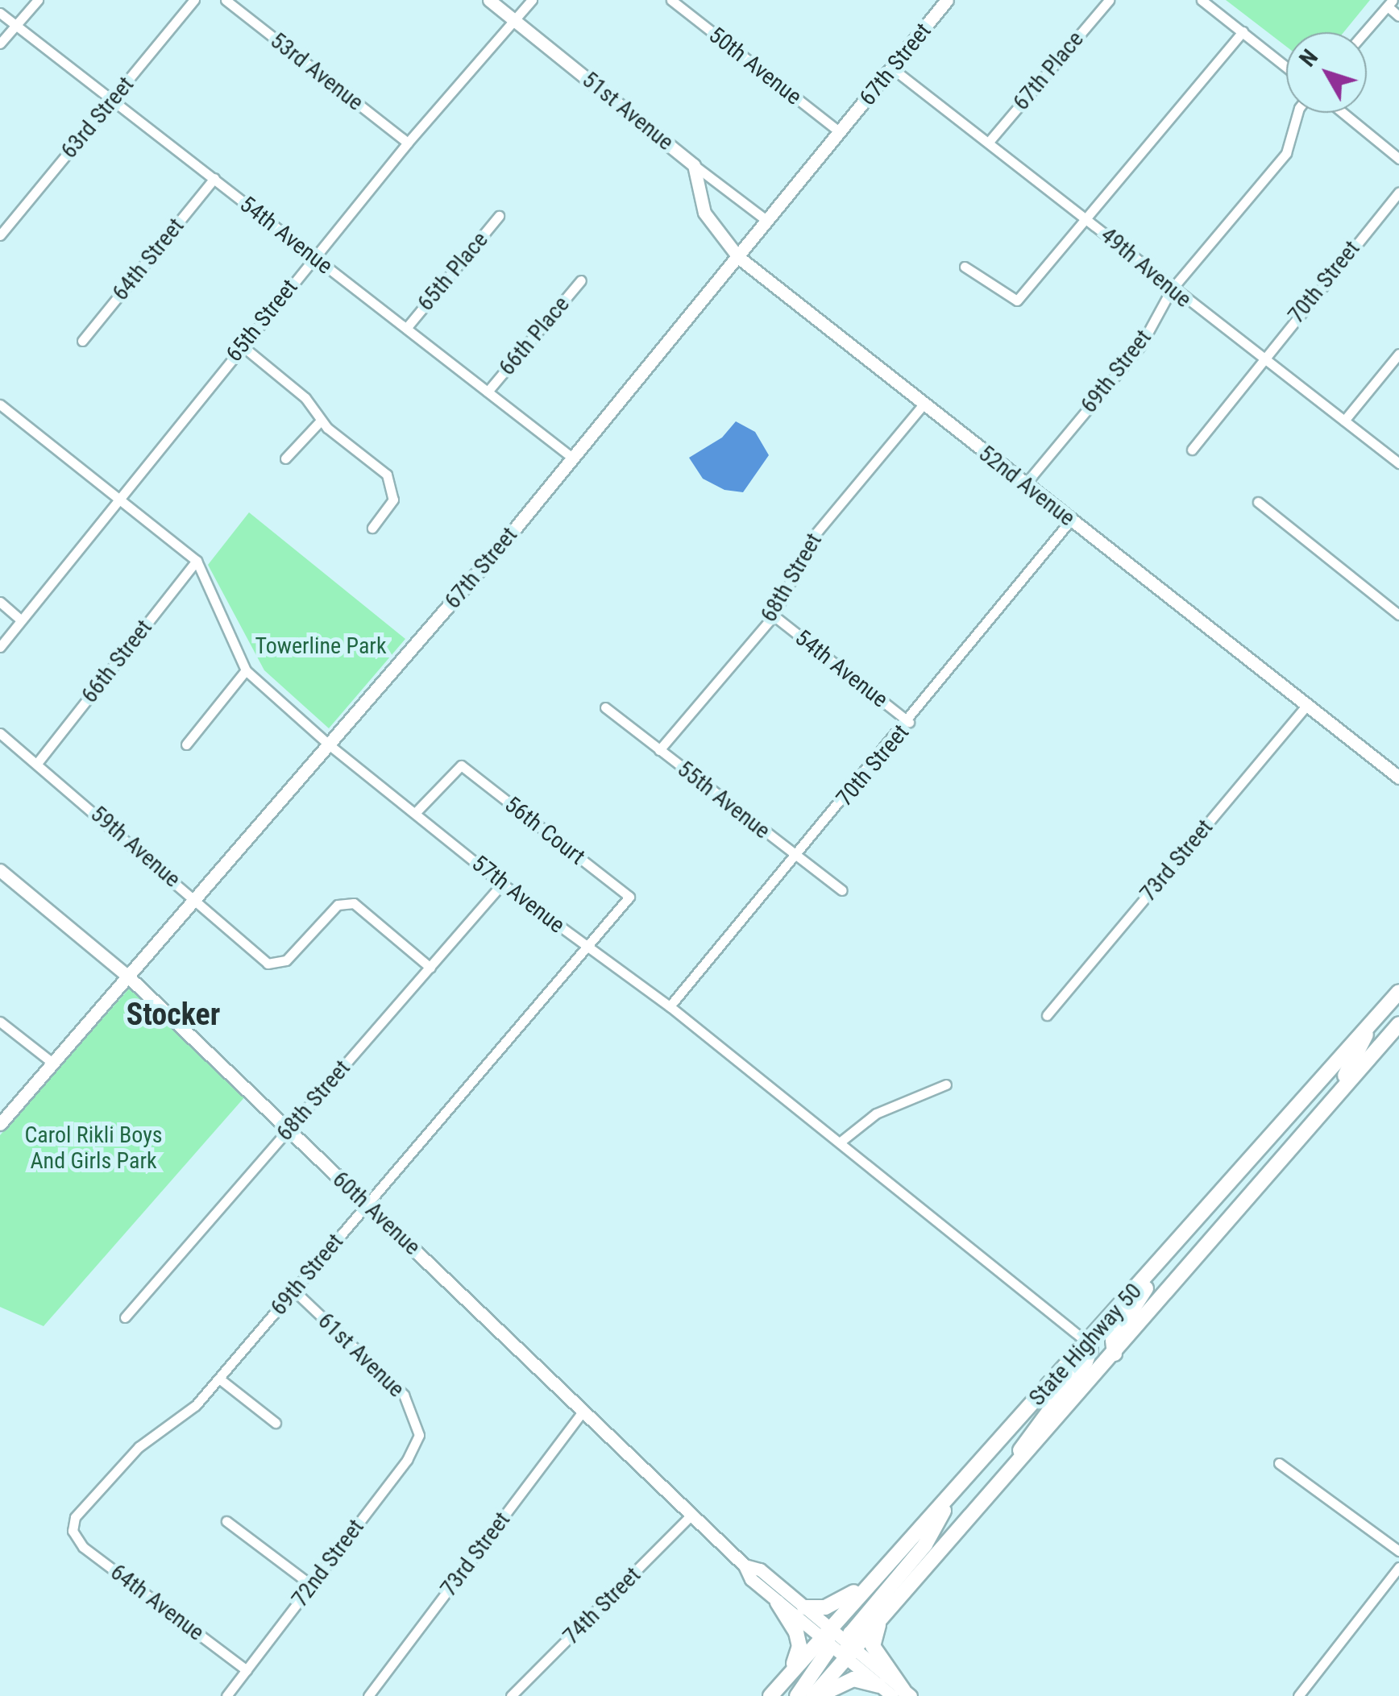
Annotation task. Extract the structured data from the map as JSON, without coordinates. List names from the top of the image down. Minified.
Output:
{"streets":{"main road":["State Highway 50"],"street":["67th Street","50th Avenue","67th Place","53rd Avenue","51st Avenue","63rd Street","54th Avenue","64th Street","49th Avenue","65th Place","70th Street","65th Street","66th Place","69th Street","52nd Avenue","68th Street","66th Street","55th Avenue","56th Court","59th Avenue","73rd Street","57th Avenue","60th Avenue","61st Avenue","72nd Street","64th Avenue","74th Street"]},"crossings":[["67th Street","50th Avenue"],["67th Street","51st Avenue"],["67th Street","54th Avenue"],["67th Street","49th Avenue"],["67th Street","52nd Avenue"],["67th Street","59th Avenue"],["67th Street","57th Avenue"],["67th Street","60th Avenue"],["67th Place","49th Avenue"],["53rd Avenue","65th Street"],["51st Avenue","65th Street"],["51st Avenue","52nd Avenue"],["63rd Street","54th Avenue"],["54th Avenue","64th Street"],["54th Avenue","65th Place"],["54th Avenue","70th Street"],["54th Avenue","65th Street"],["54th Avenue","66th Place"],["54th Avenue","68th Street"],["49th Avenue","70th Street"],["49th Avenue","69th Street"],["70th Street","52nd Avenue"],["70th Street","55th Avenue"],["70th Street","57th Avenue"],["65th Street","57th Avenue"],["69th Street","52nd Avenue"],["69th Street","56th Court"],["69th Street","57th Avenue"],["69th Street","60th Avenue"],["69th Street","61st Avenue"],["69th Street","64th Avenue"],["52nd Avenue","68th Street"],["52nd Avenue","73rd Street"],["68th Street","55th Avenue"],["68th Street","59th Avenue"],["68th Street","57th Avenue"],["68th Street","60th Avenue"],["66th Street","59th Avenue"],["66th Street","57th Avenue"],["56th Court","57th Avenue"],["73rd Street","60th Avenue"],["57th Avenue","State Highway 50"],["60th Avenue","State Highway 50"],["60th Avenue","74th Street"],["61st Avenue","72nd Street"],["72nd Street","64th Avenue"]],"districts":["Stocker"],"parks":["Towerline Park","Carol Rikli Boys And Girls Park"],"north":"top left"}
